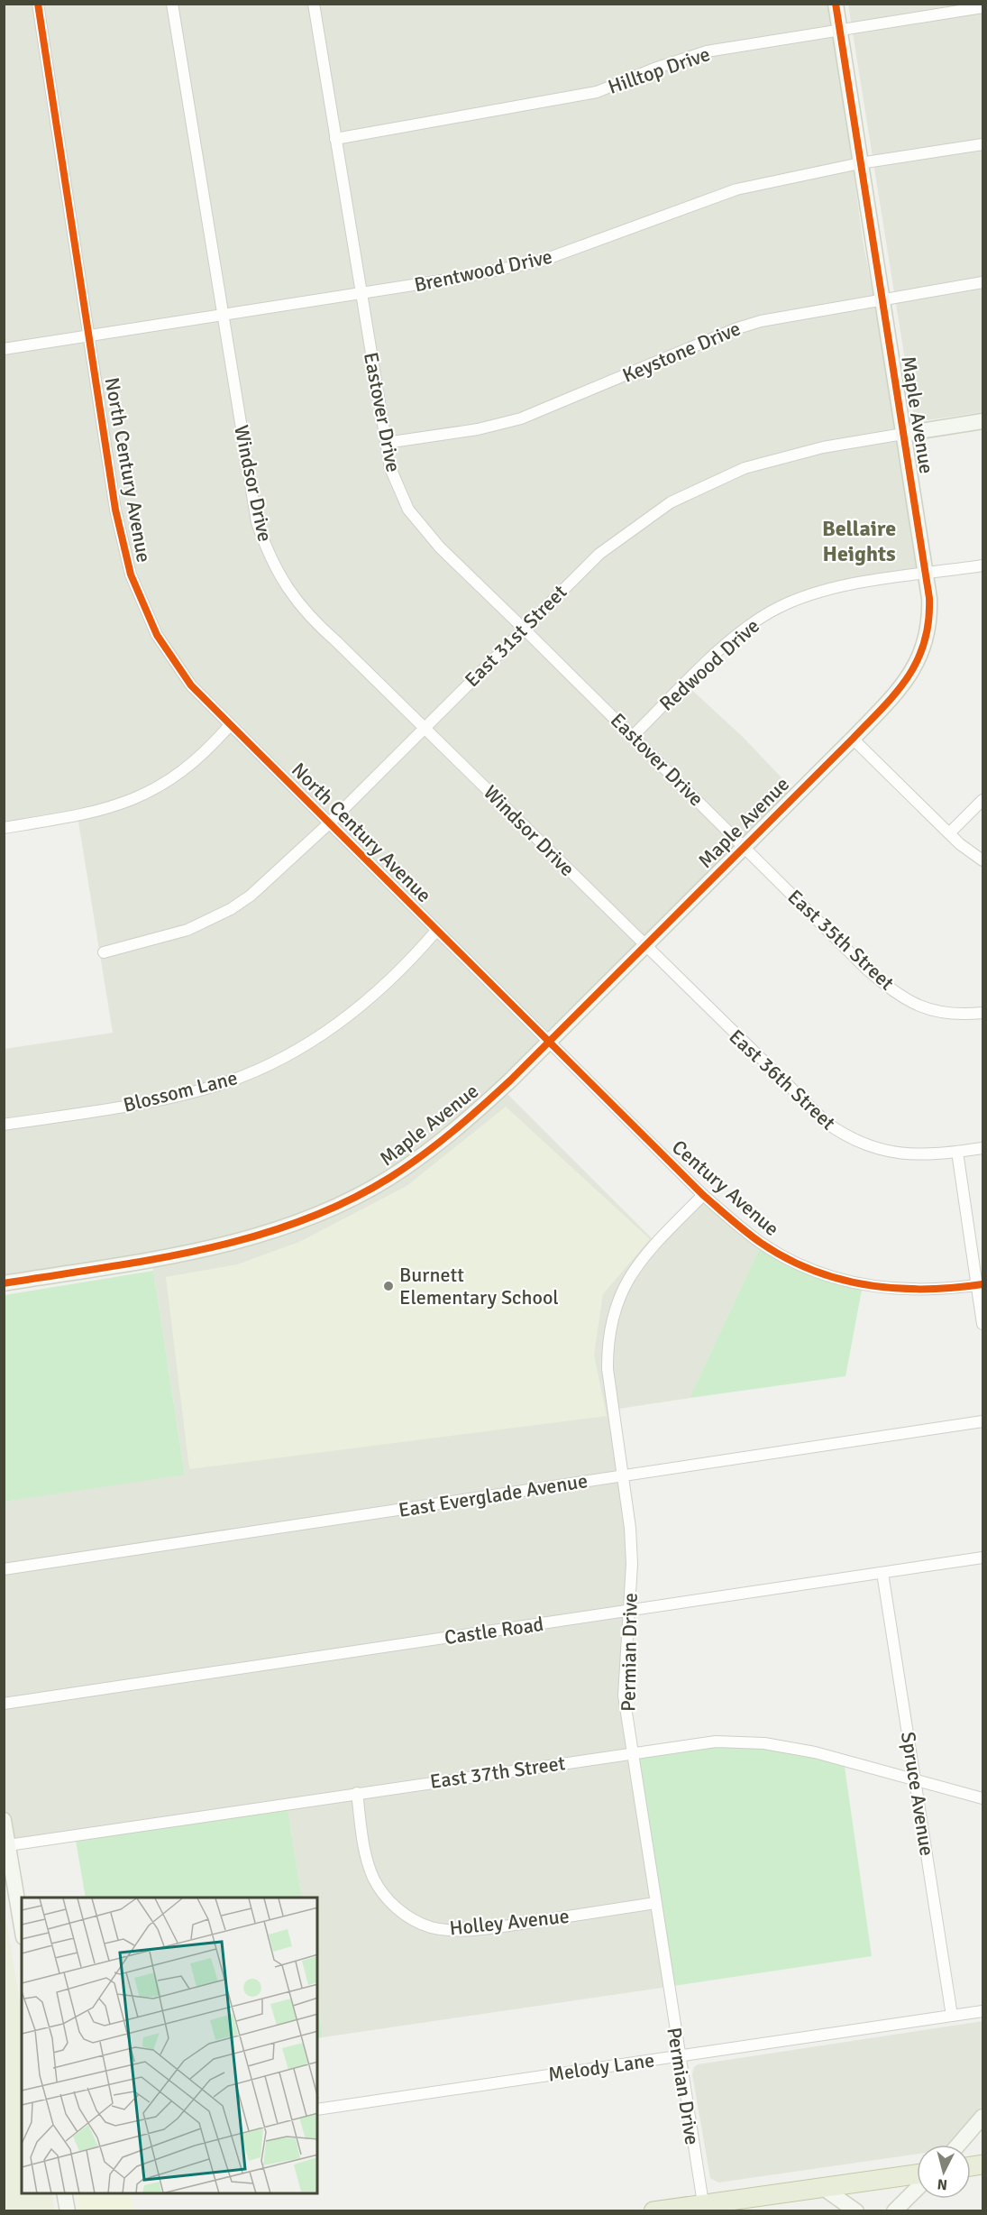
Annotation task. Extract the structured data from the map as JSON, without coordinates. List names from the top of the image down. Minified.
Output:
{"streets":{"street":["Hilltop Drive","Brentwood Drive","Keystone Drive","Eastover Drive","Maple Avenue","North Century Avenue","Windsor Drive","East 31st Street","Redwood Drive","East 35th Street","East 36th Street","Blossom Lane","Century Avenue","East Everglade Avenue","Castle Road","Permian Drive","East 37th Street","Spruce Avenue","Holley Avenue","Melody Lane"]},"crossings":[["Hilltop Drive","Eastover Drive"],["Hilltop Drive","Maple Avenue"],["Brentwood Drive","Eastover Drive"],["Brentwood Drive","Maple Avenue"],["Brentwood Drive","North Century Avenue"],["Brentwood Drive","Windsor Drive"],["Keystone Drive","Eastover Drive"],["Keystone Drive","Maple Avenue"],["Eastover Drive","Maple Avenue"],["Eastover Drive","East 31st Street"],["Eastover Drive","Redwood Drive"],["Eastover Drive","East 35th Street"],["Maple Avenue","North Century Avenue"],["Maple Avenue","Windsor Drive"],["Maple Avenue","East 31st Street"],["Maple Avenue","Redwood Drive"],["Maple Avenue","East 35th Street"],["Maple Avenue","East 36th Street"],["Maple Avenue","Century Avenue"],["North Century Avenue","East 31st Street"],["North Century Avenue","Blossom Lane"],["North Century Avenue","Century Avenue"],["Windsor Drive","East 31st Street"],["Windsor Drive","East 36th Street"],["Century Avenue","Permian Drive"],["East Everglade Avenue","Permian Drive"],["Castle Road","Permian Drive"],["Castle Road","Spruce Avenue"],["Permian Drive","East 37th Street"],["Permian Drive","Holley Avenue"],["Permian Drive","Melody Lane"],["East 37th Street","Spruce Avenue"],["East 37th Street","Holley Avenue"],["Spruce Avenue","Melody Lane"]],"districts":["Bellaire Heights"],"places":["Burnett Elementary School"],"north":"bottom"}
